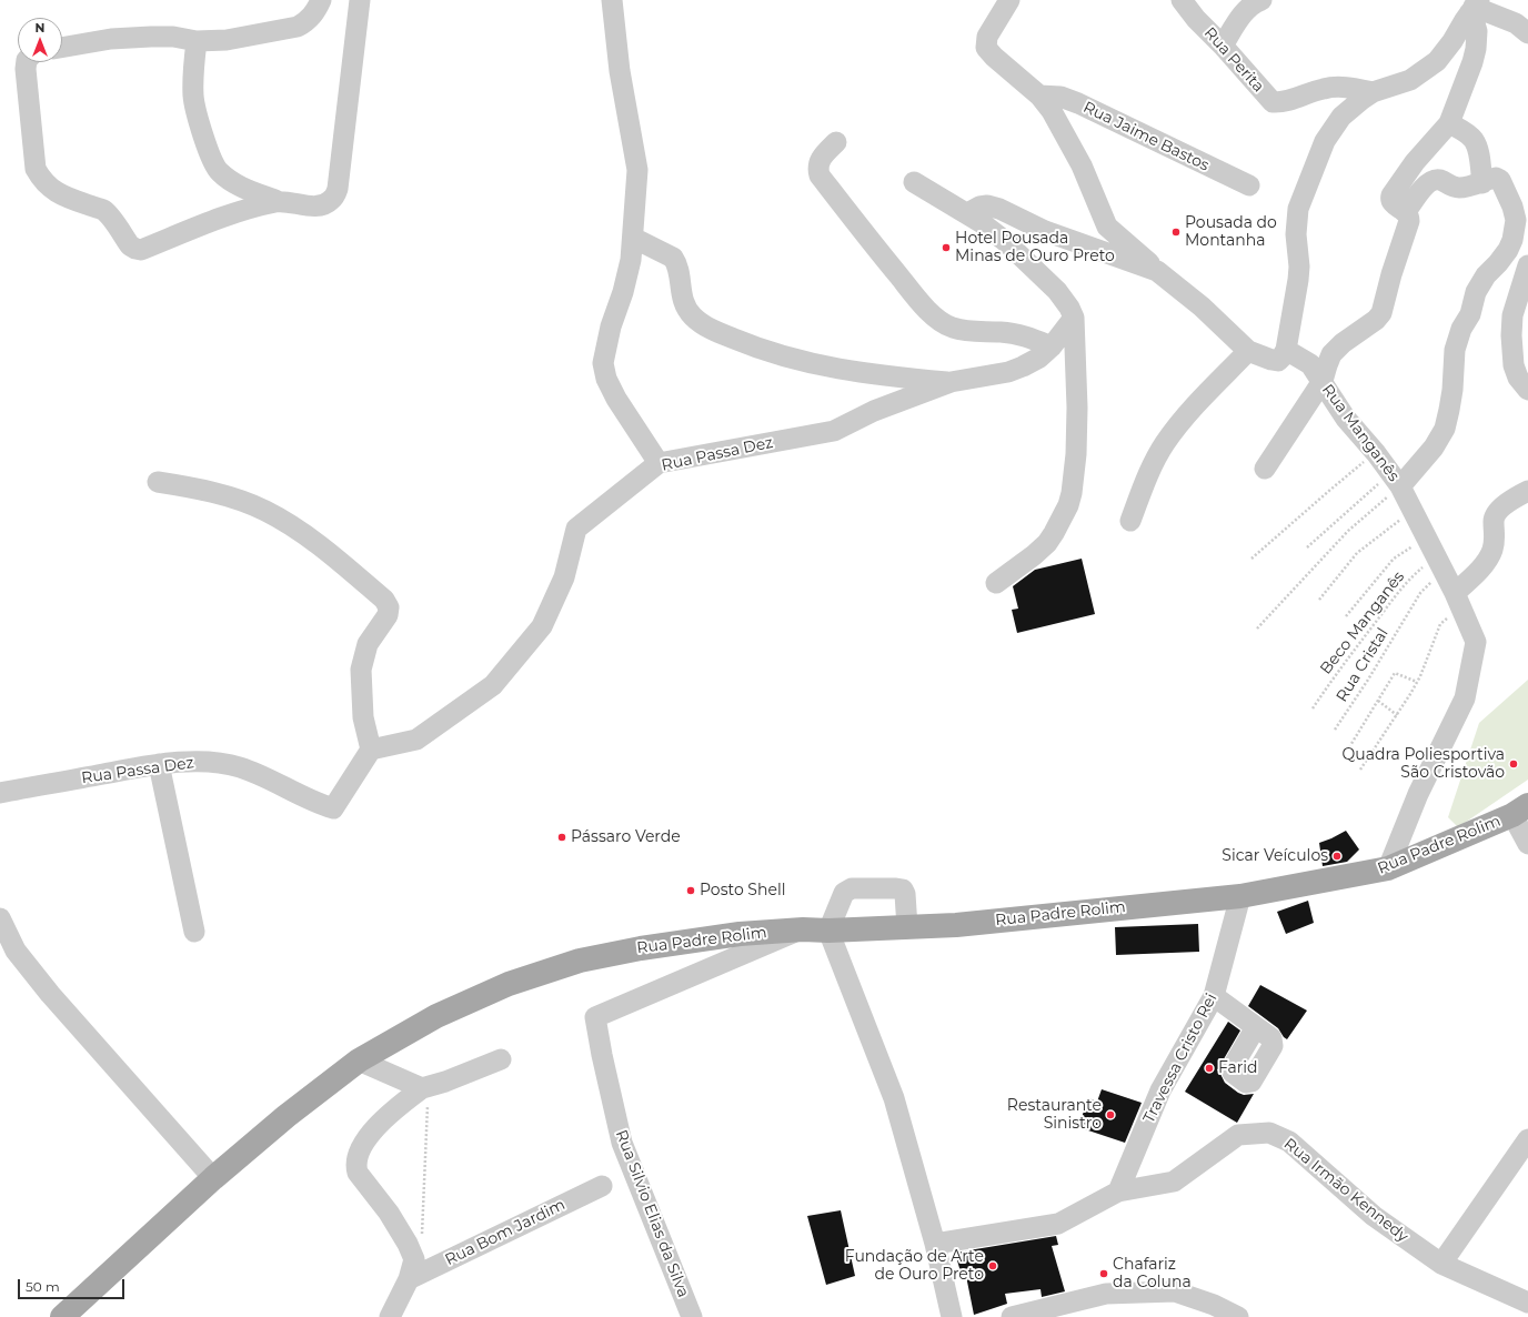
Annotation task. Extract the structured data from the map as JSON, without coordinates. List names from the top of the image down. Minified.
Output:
{"streets":{"main road":["Rua Padre Rolim"],"street":["Rua Perita","Rua Jaime Bastos","Rua Manganês","Rua Passa Dez","Travessa Cristo Rei","Rua Irmão Kennedy","Rua Silvio Elias da Silva","Rua Bom Jardim"],"path":["Beco Manganês","Rua Cristal"]},"crossings":[["Rua Manganês","Beco Manganês"],["Rua Manganês","Rua Cristal"],["Rua Manganês","Rua Padre Rolim"],["Beco Manganês","Rua Cristal"],["Rua Padre Rolim","Travessa Cristo Rei"],["Rua Padre Rolim","Rua Silvio Elias da Silva"],["Travessa Cristo Rei","Rua Irmão Kennedy"]],"places":["Pousada do Montanha","Hotel Pousada Minas de Ouro Preto","Quadra Poliesportiva São Cristovão","Pássaro Verde","Sicar Veículos","Posto Shell","Farid","Restaurante Sinistro","Fundação de Arte de Ouro Preto","Chafariz da Coluna"],"scale_bar":"50 m","north":"top"}
